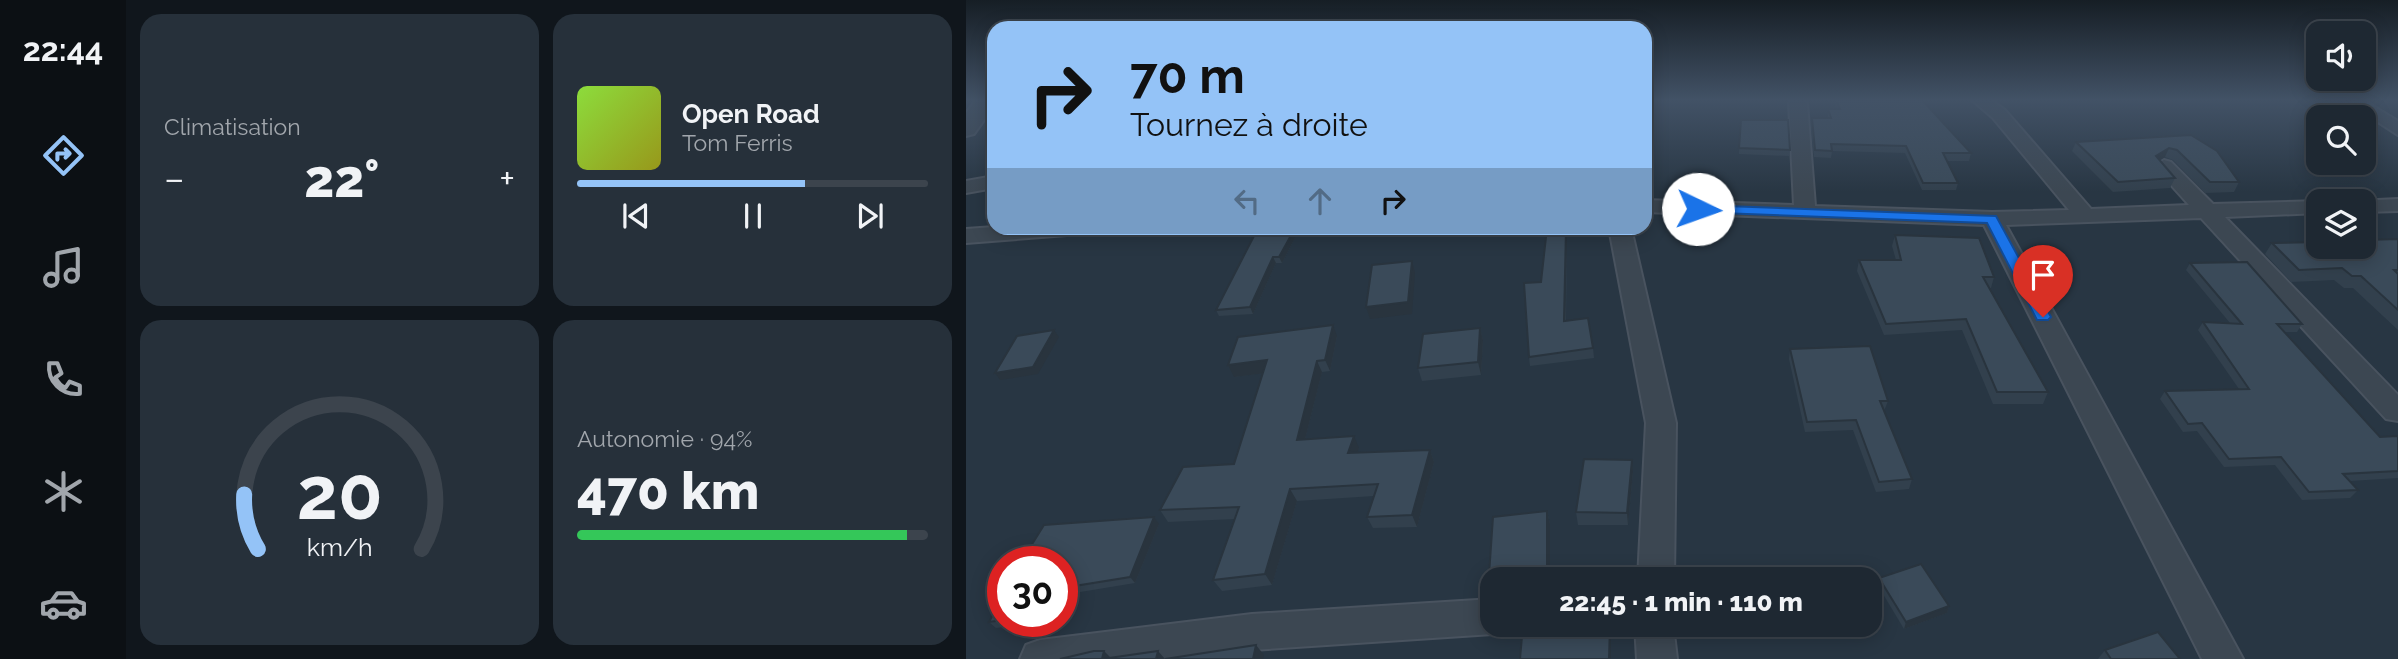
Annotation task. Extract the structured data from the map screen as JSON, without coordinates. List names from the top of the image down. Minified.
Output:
{"page":{"tabs":"22:44","tile":["Climatisation",["Autonomie · 94%","470 km"]],"turn":["70 m","Tournez à droite"],"song":["Open Road","Tom Ferris"],"heat":["−","22°","+"],"limit":"30","trip":"22:45 · 1 min · 110 m","gauge":["20","km/h"]}}
